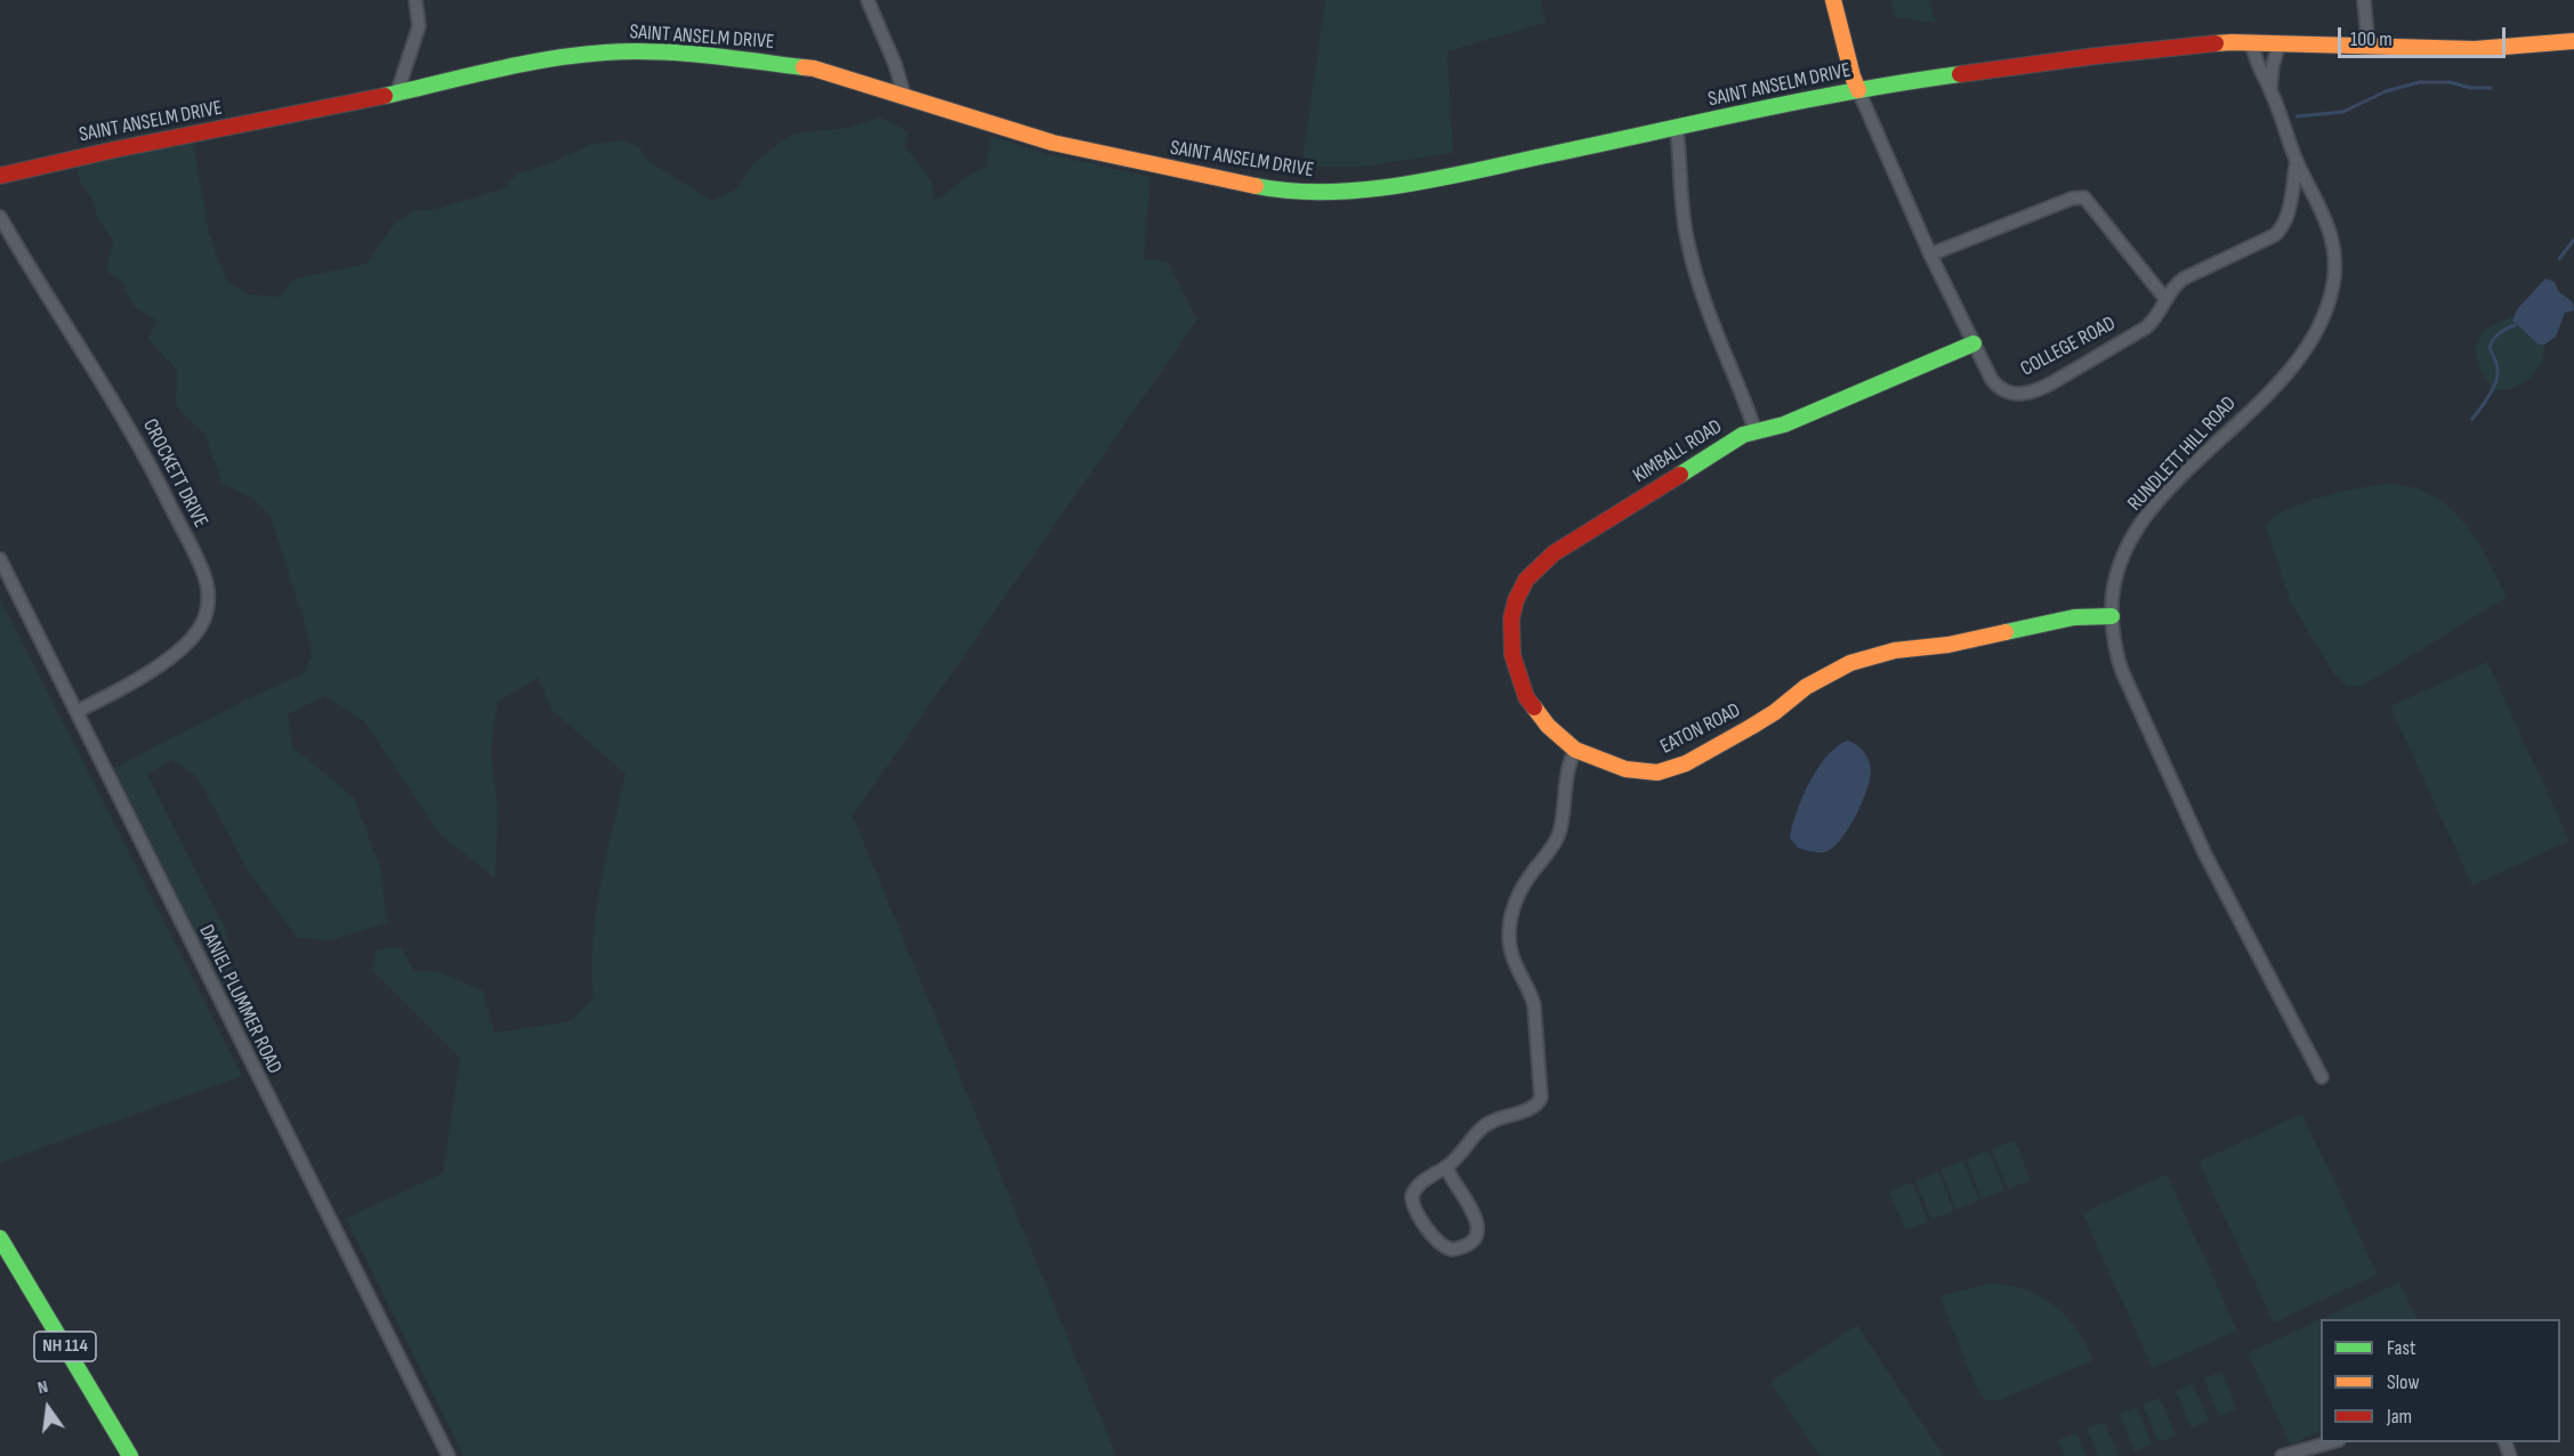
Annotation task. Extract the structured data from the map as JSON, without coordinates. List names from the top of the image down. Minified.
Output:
{"streets":{"street":["SAINT ANSELM DRIVE","COLLEGE ROAD","KIMBALL ROAD","RUNDLETT HILL ROAD","CROCKETT DRIVE","EATON ROAD","DANIEL PLUMMER ROAD","NH 114"]},"crossings":[["SAINT ANSELM DRIVE","COLLEGE ROAD"],["SAINT ANSELM DRIVE","KIMBALL ROAD"],["SAINT ANSELM DRIVE","RUNDLETT HILL ROAD"],["COLLEGE ROAD","RUNDLETT HILL ROAD"],["KIMBALL ROAD","EATON ROAD"],["RUNDLETT HILL ROAD","EATON ROAD"],["CROCKETT DRIVE","DANIEL PLUMMER ROAD"]],"legend":["Fast","Slow","Jam"],"scale_bar":"100 m","north":"top"}
